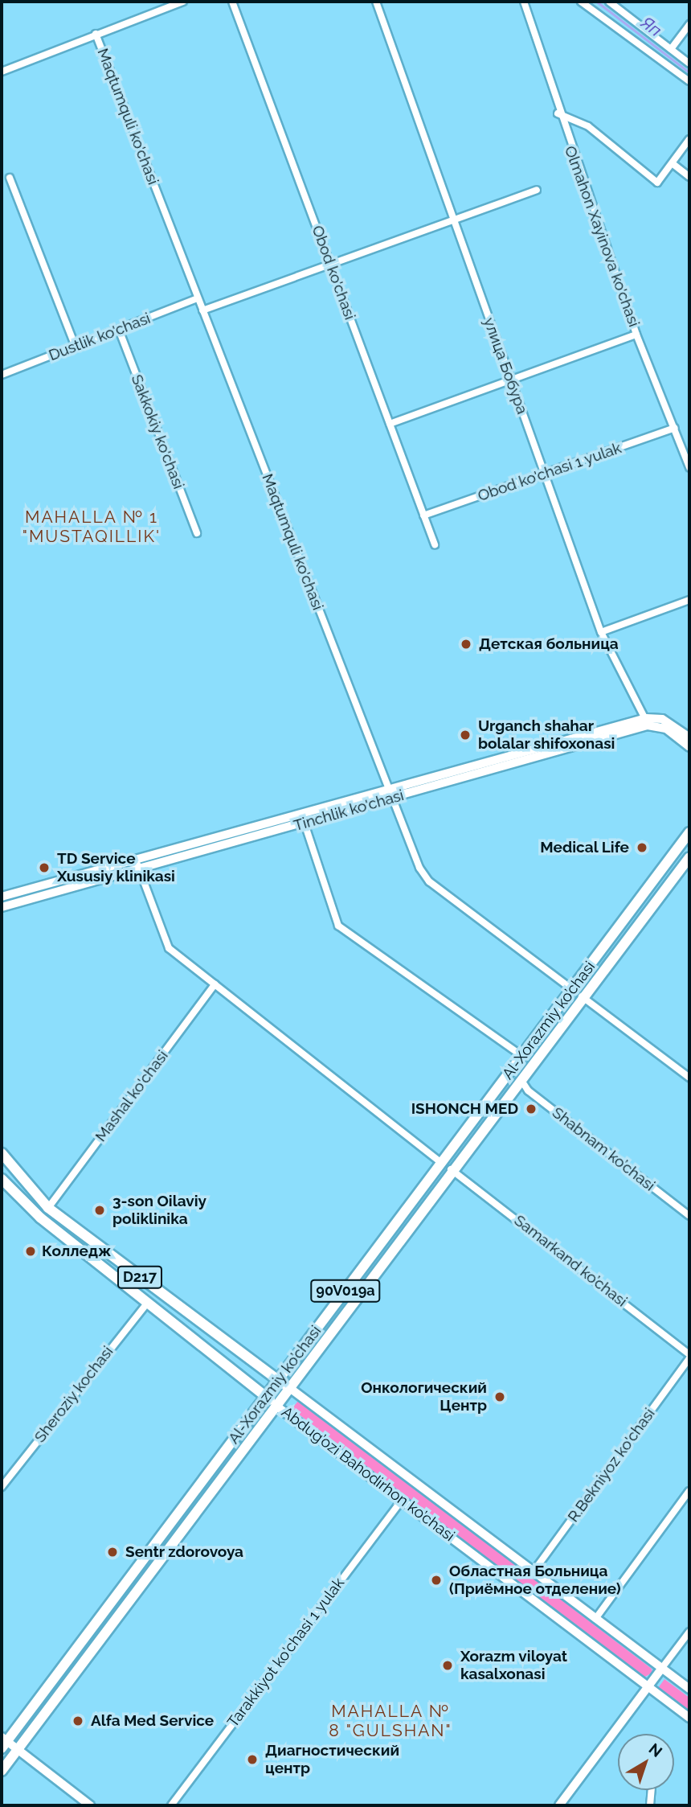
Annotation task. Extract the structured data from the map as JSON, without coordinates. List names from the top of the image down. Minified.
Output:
{"streets":{"main road":["Tinchlik ko'chasi","Al-Xorazmiy ko’chasi","D217","90V019a","Abdug’ozi Bahodirhon ko’chasi"],"street":["Maqtumquli ko'chasi","Olmahon Xayinova ko'chasi","Obod ko'chasi","Dustlik ko'chasi","улица Бобура","Sakkokiy ko'chasi","Obod ko'chasi 1 yulak","Mashal ko'chasi","Shabnam ko’chasi","Samarkand ko’chasi","Sheroziy kochasi","R.Bekniyoz ko'chasi","Tarakkiyot ko'chasi 1 yulak"]},"crossings":[["Maqtumquli ko'chasi","Dustlik ko'chasi"],["Maqtumquli ko'chasi","Tinchlik ko'chasi"],["Maqtumquli ko'chasi","Al-Xorazmiy ko’chasi"],["Olmahon Xayinova ko'chasi","Obod ko'chasi 1 yulak"],["Obod ko'chasi","Obod ko'chasi 1 yulak"],["Dustlik ko'chasi","Sakkokiy ko'chasi"],["улица Бобура","Obod ko'chasi 1 yulak"],["улица Бобура","Tinchlik ko'chasi"],["Al-Xorazmiy ko’chasi","Shabnam ko’chasi"],["Al-Xorazmiy ko’chasi","Samarkand ko’chasi"],["Al-Xorazmiy ko’chasi","Abdug’ozi Bahodirhon ko’chasi"],["Mashal ko'chasi","Abdug’ozi Bahodirhon ko’chasi"],["Samarkand ko’chasi","R.Bekniyoz ko'chasi"],["Sheroziy kochasi","Abdug’ozi Bahodirhon ko’chasi"],["R.Bekniyoz ko'chasi","Abdug’ozi Bahodirhon ko’chasi"],["Abdug’ozi Bahodirhon ko’chasi","Tarakkiyot ko'chasi 1 yulak"]],"districts":["MAHALLA № 1 \"MUSTAQILLIK'","MAHALLA № 8 \"GULSHAN\""],"water":["Яп"],"places":["Детская больница","Urganch shahar bolalar shifoxonasi","Medical Life","TD Service Xususiy klinikasi","ISHONCH MED","3-son Oilaviy poliklinika","Колледж","Онкологический Центр","Sentr zdorovoya","Областная Больница (Приёмное отделение)","Xorazm viloyat kasalxonasi","Alfa Med Service","Диагностический центр"],"north":"top right"}
